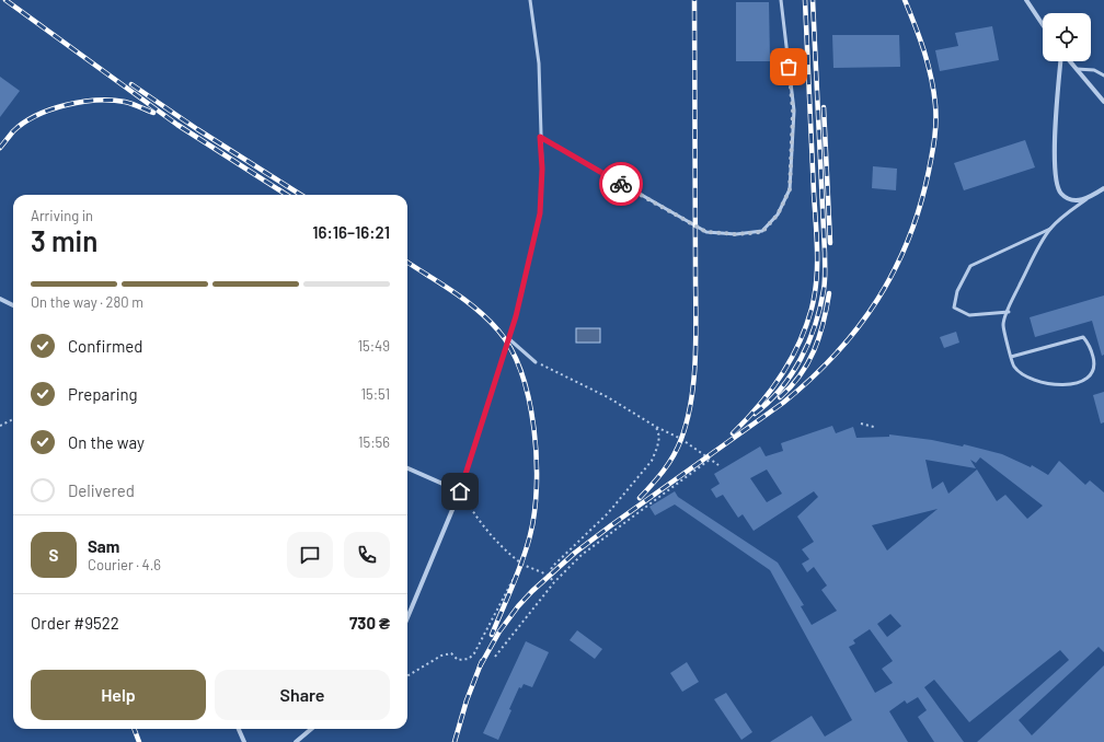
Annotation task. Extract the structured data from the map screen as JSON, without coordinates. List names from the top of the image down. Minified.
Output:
{"page":{"heading":["3 min","Arriving in","16:16–16:21"],"panel":["Sam","Courier · 4.6","Order #9522","730 ₴"],"bar":"On the way · 280 m","list":[["Confirmed","15:49"],["Preparing","15:51"],["On the way","15:56"],"Delivered"],"round":"S","buttons":["Help","Share"]}}
